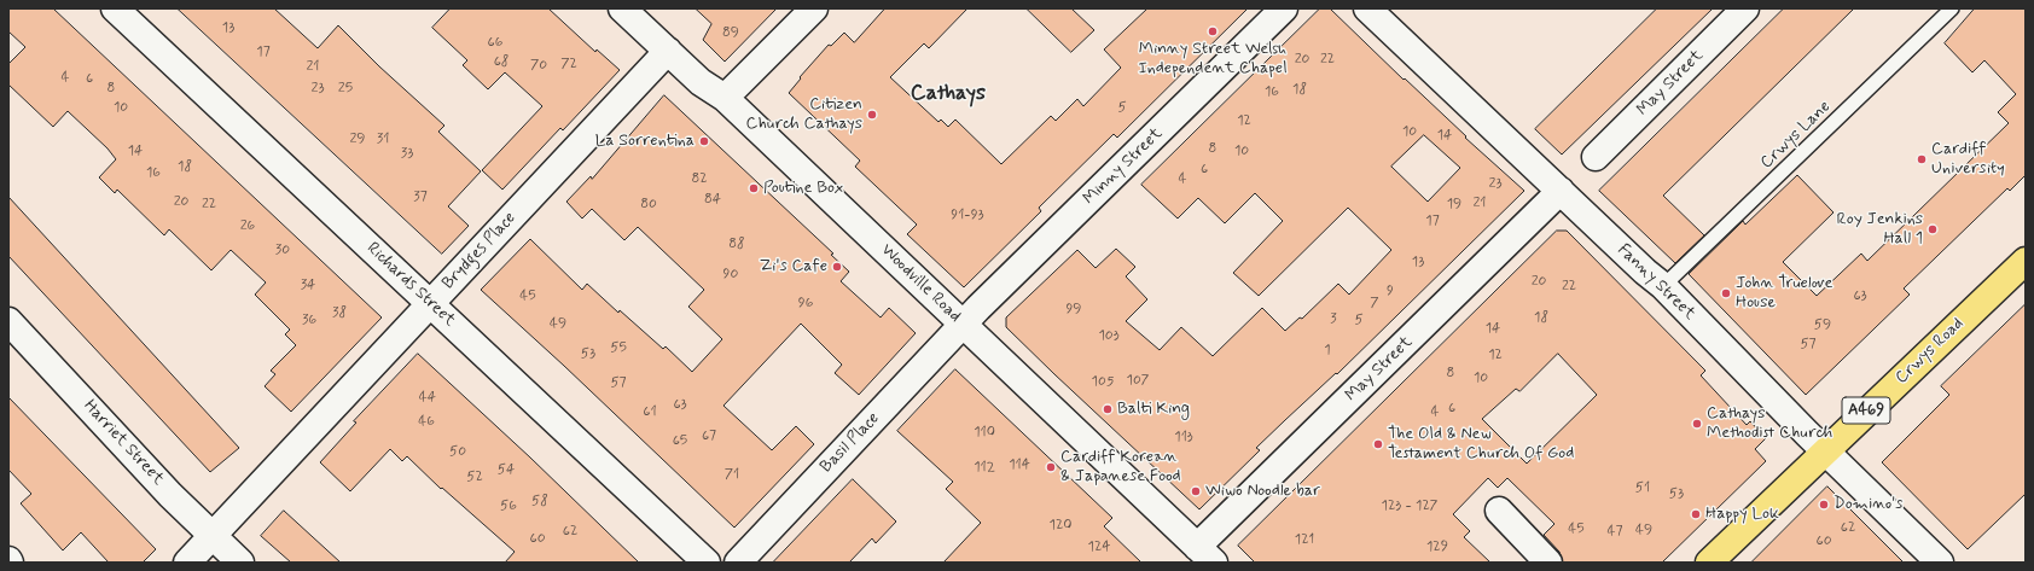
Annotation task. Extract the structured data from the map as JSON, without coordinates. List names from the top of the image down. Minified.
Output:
{"streets":{"main road":["Crwys Road","A469"],"street":["May Street","Minny Street","Brydges Place","Fanny Street","Woodville Road","Richards Street","Harriet Street","Basil Place"],"lane":["Crwys Lane"]},"crossings":[["May Street","Fanny Street"],["May Street","Woodville Road"],["Crwys Lane","Fanny Street"],["Minny Street","Woodville Road"],["Minny Street","Basil Place"],["Brydges Place","Woodville Road"],["Brydges Place","Richards Street"],["Brydges Place","Harriet Street"],["Fanny Street","Crwys Road"],["Woodville Road","Basil Place"]],"districts":["Cathays"],"places":["Minny Street Welsh Independent Chapel","Citizen Church Cathays","La Sorrentina","Cardiff University","Poutine Box","Roy Jenkins Hall 1","Zi's Cafe","John Truelove House","Balti King","Cathays Methodist Church","The Old & New Testament Church Of God","Cardiff Korean & Japanese Food","Wiwo Noodle bar","Domino's","Happy Lok"],"house_numbers":["13","89","66","17","20","22","68","72","70","21","4","6","8","23","25","18","16","10","5","12","10","14","29","31","8","14","10","33","18","6","16","82","4","23","37","84","20","21","22","80","19","91-93","17","26","88","30","13","90","20","34","22","9","45","63","96","7","99","38","18","3","36","5","49","59","14","103","57","55","1","53","12","8","10","107","105","57","44","63","6","61","4","46","110","67","113","65","50","114","112","54","71","52","51","53","58","56","123 - 127","120","62","45","49","62","47","60","121","60","124","129"]}
